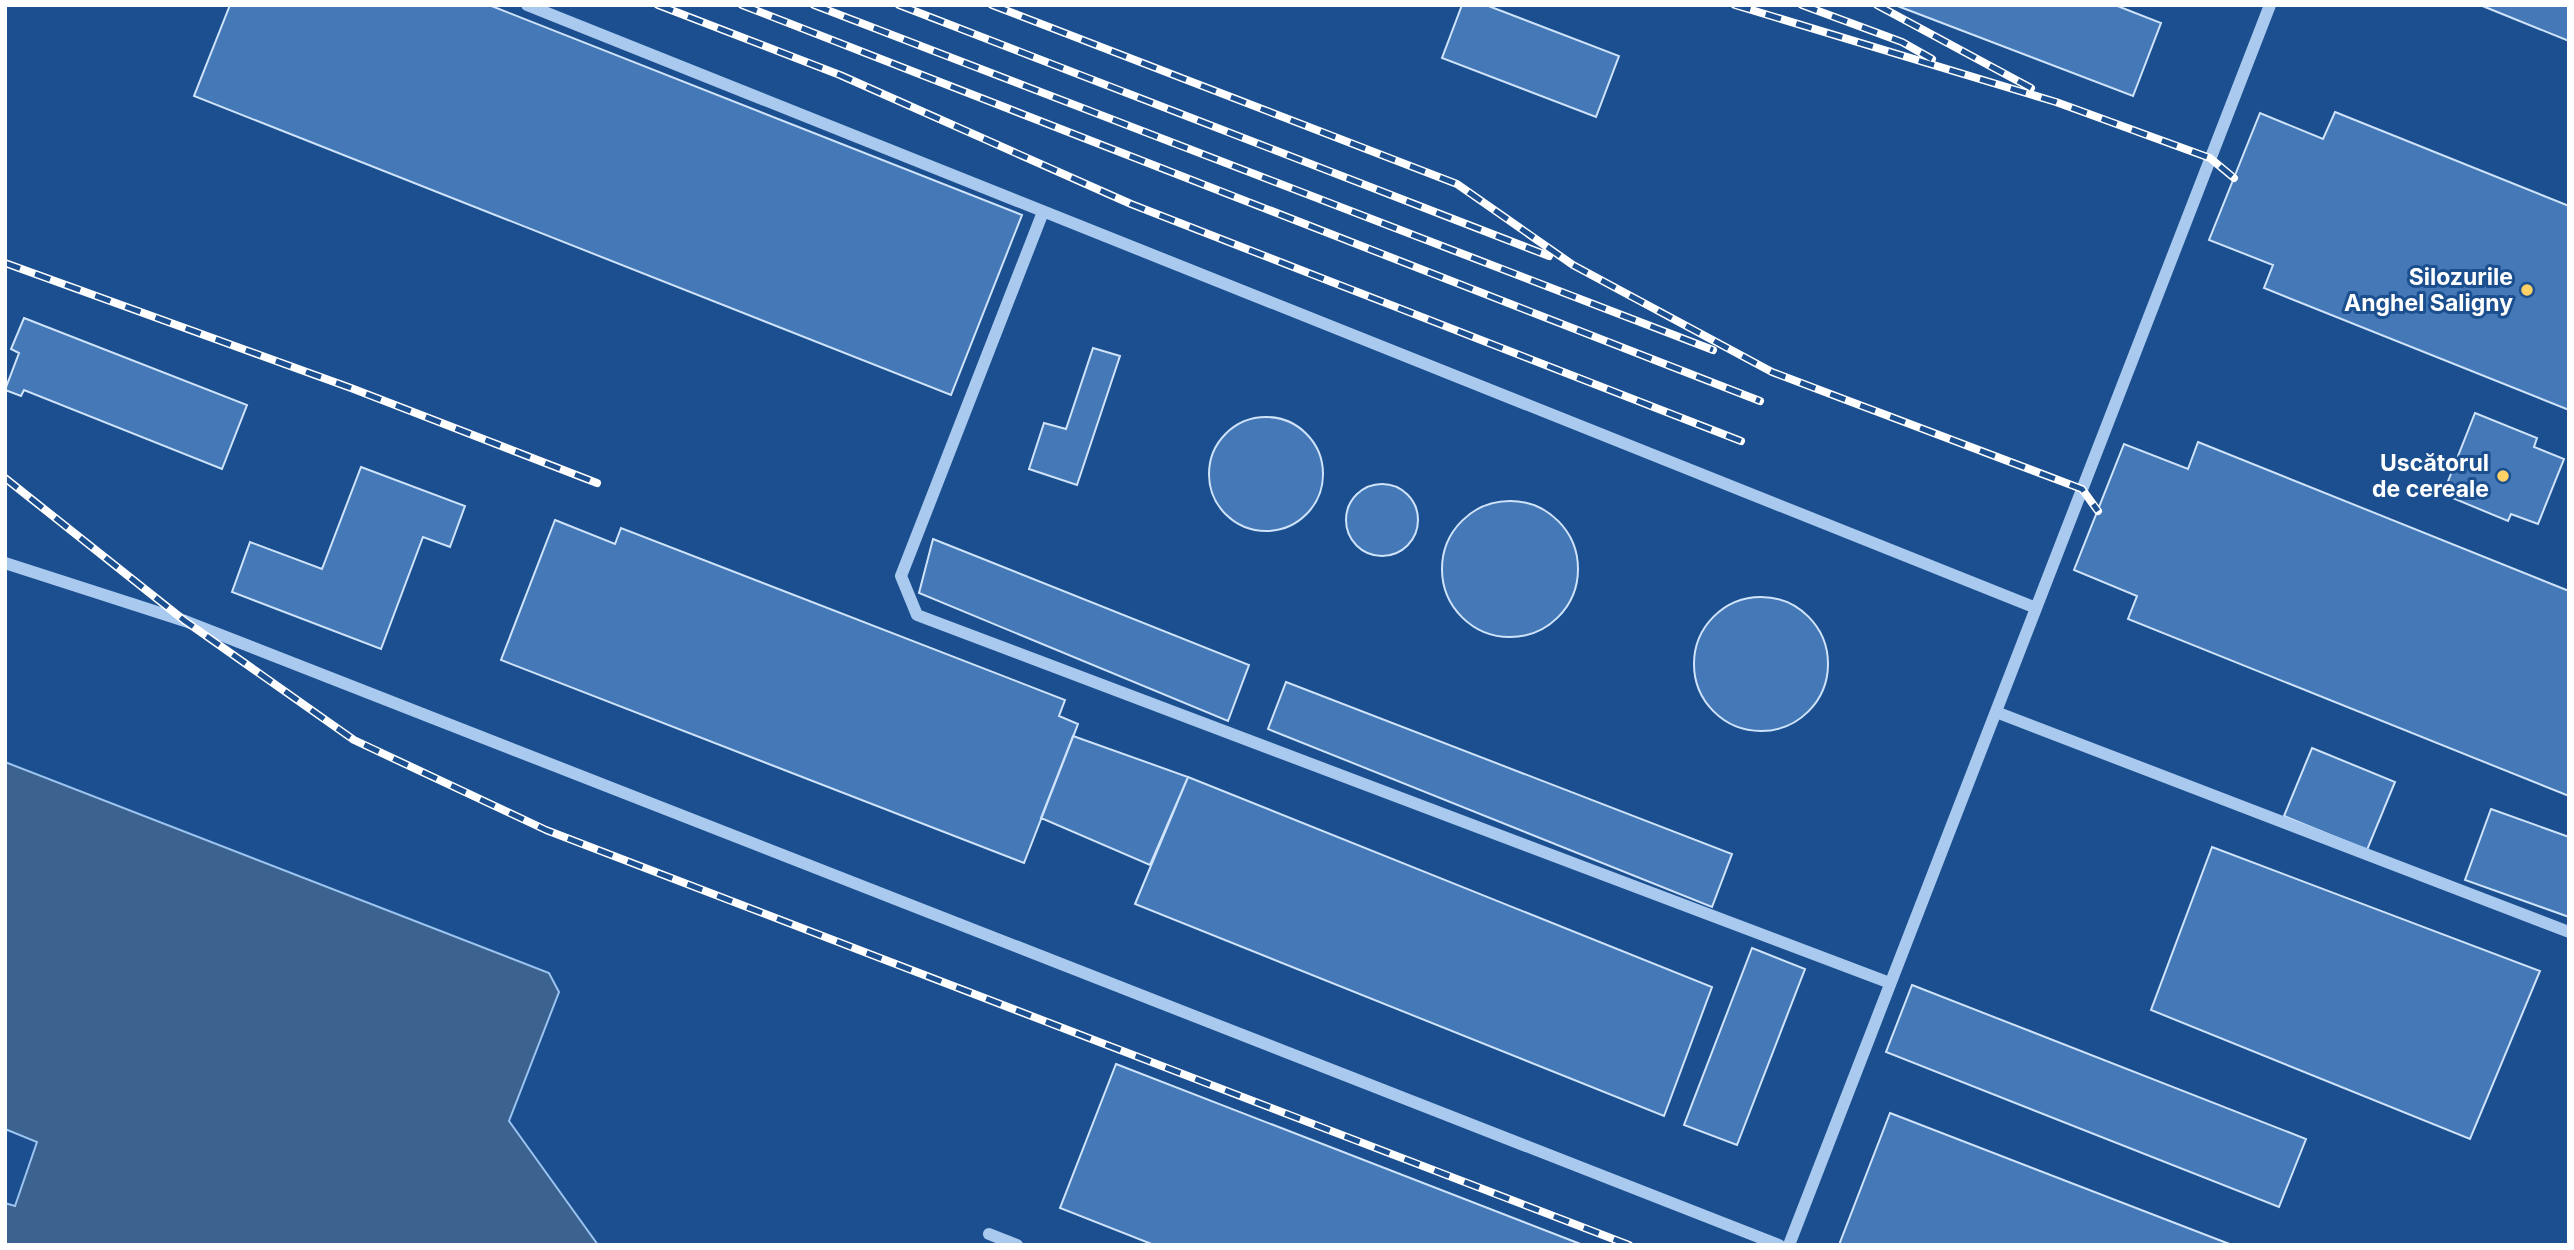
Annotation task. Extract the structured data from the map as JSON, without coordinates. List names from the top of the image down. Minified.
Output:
{"places":["Silozurile Anghel Saligny","Uscătorul de cereale"]}
